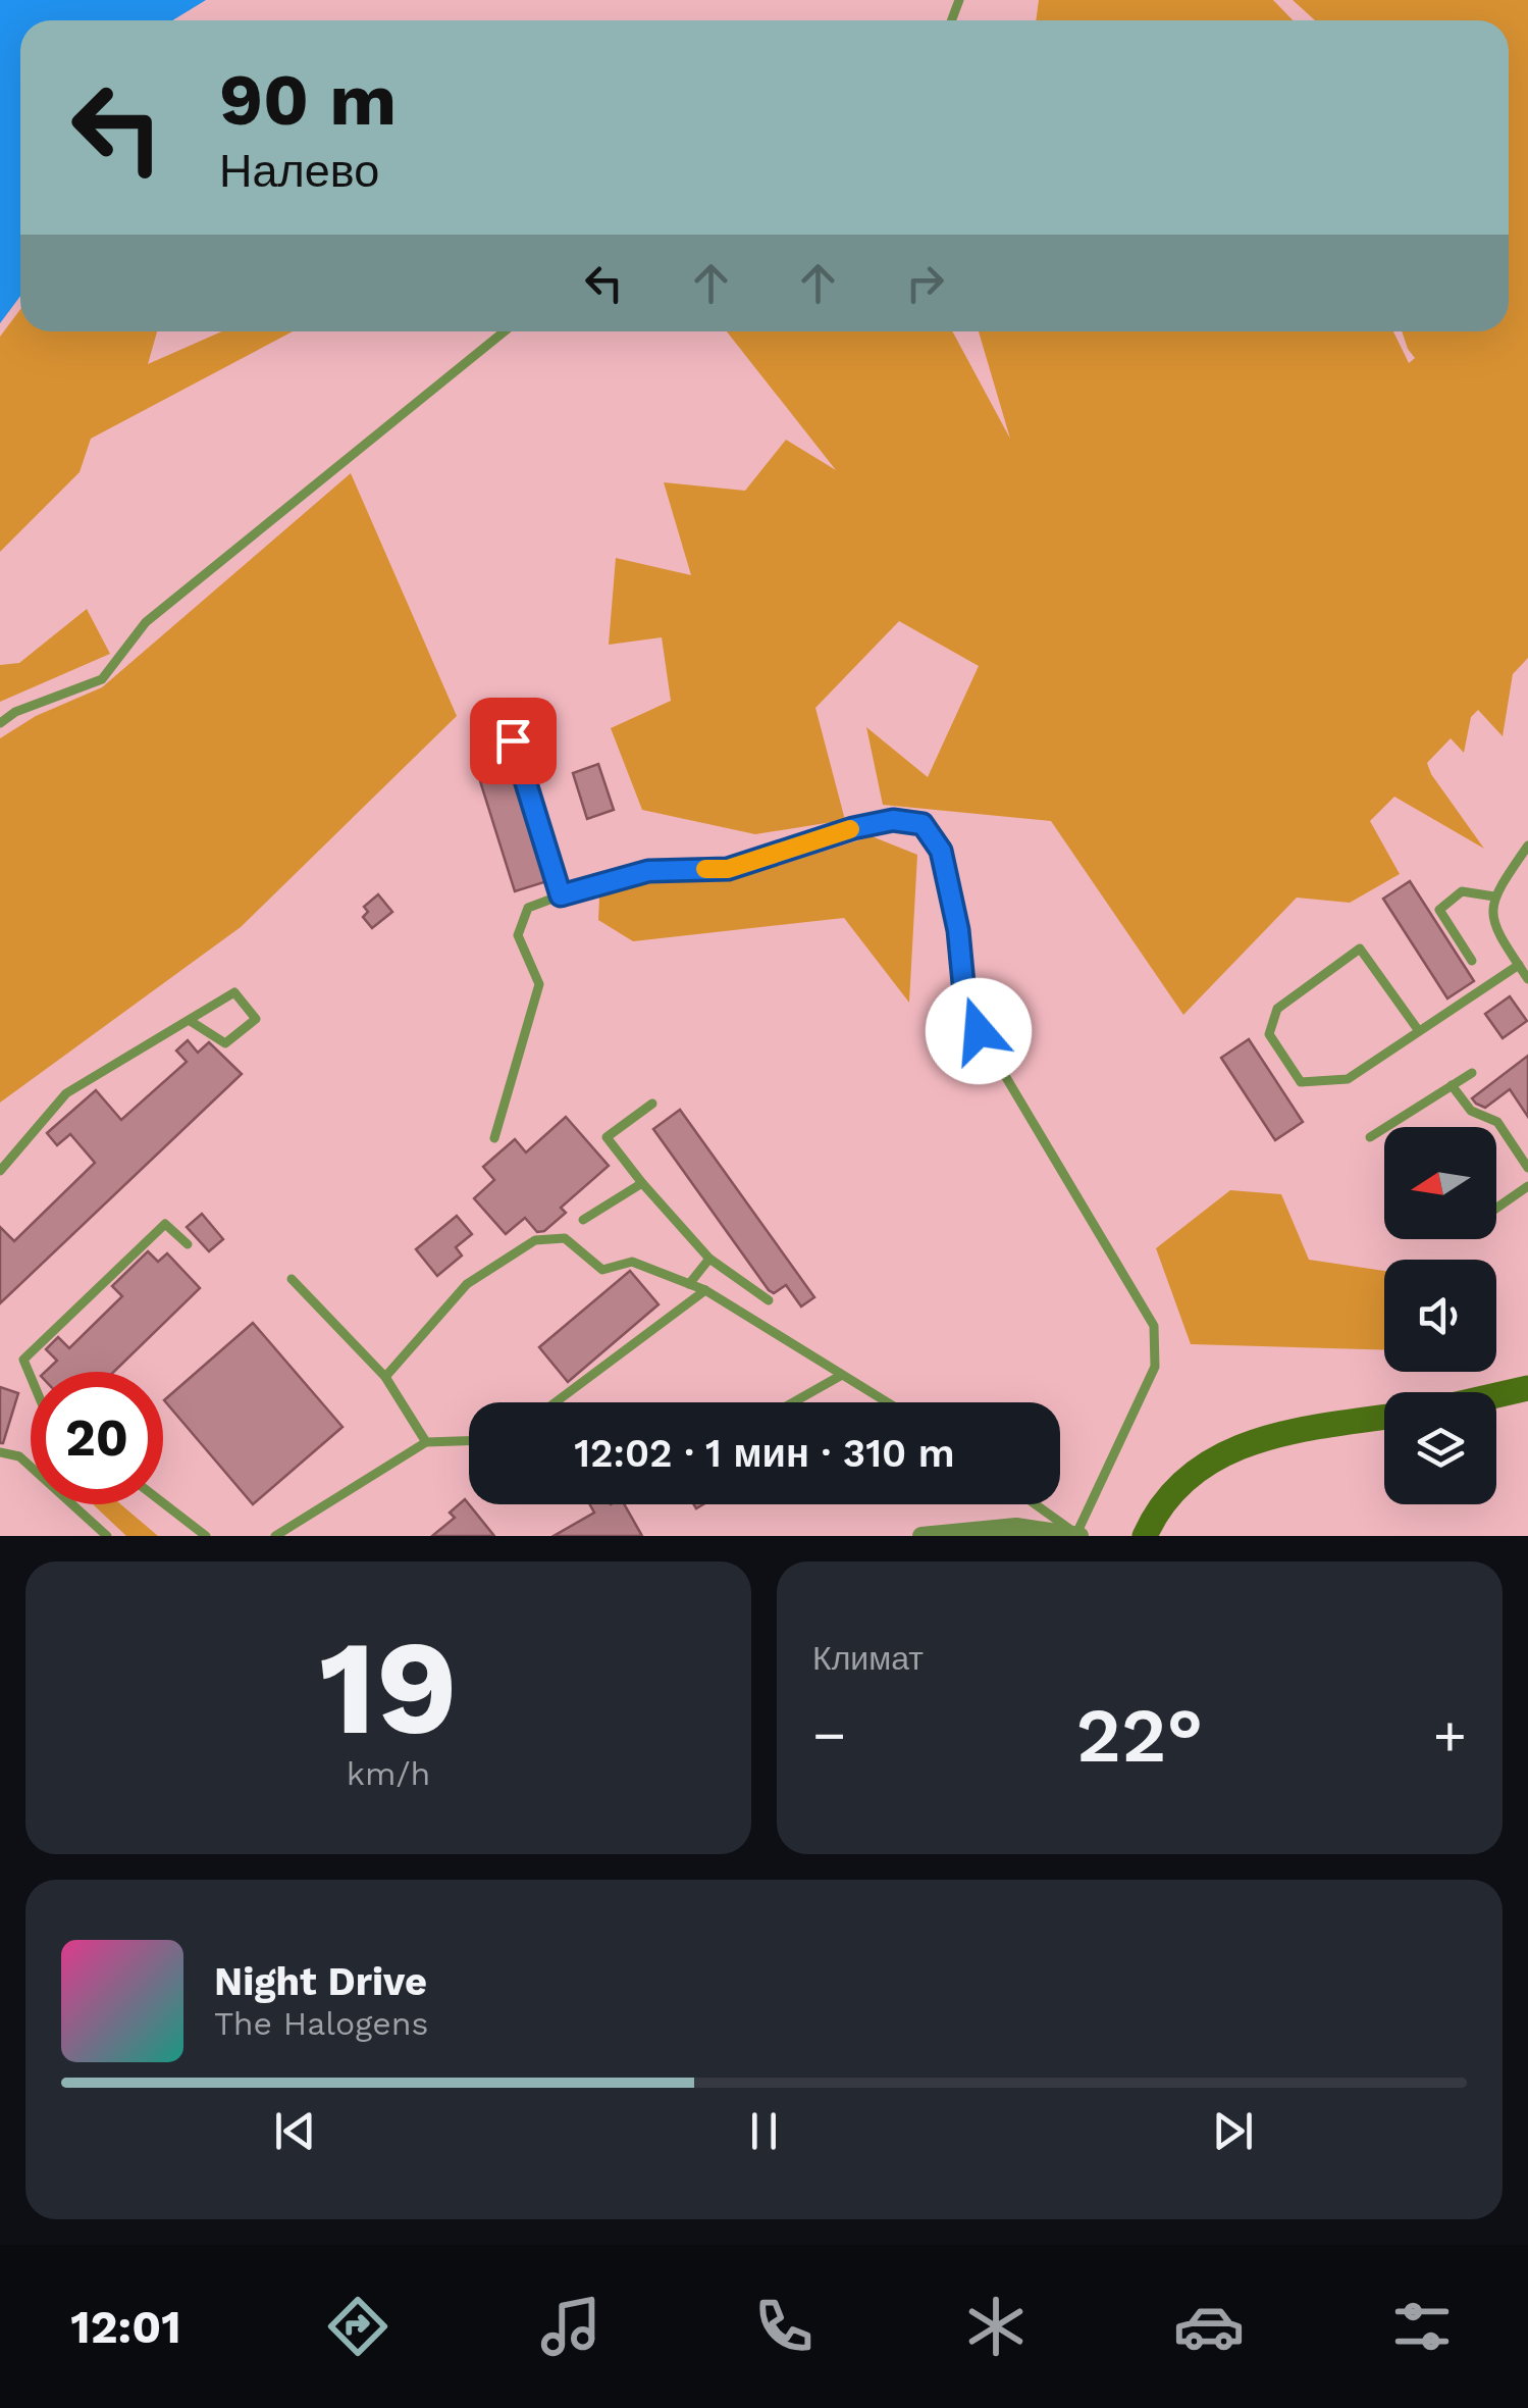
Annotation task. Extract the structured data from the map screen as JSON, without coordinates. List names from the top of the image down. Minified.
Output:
{"north":"left","page":{"turn":["90 m","Налево"],"limit":"20","trip":"12:02 · 1 мин · 310 m","tile":[["19","km/h"],"Климат"],"heat":["−","22°","+"],"song":["Night Drive","The Halogens"],"tabs":"12:01"}}
